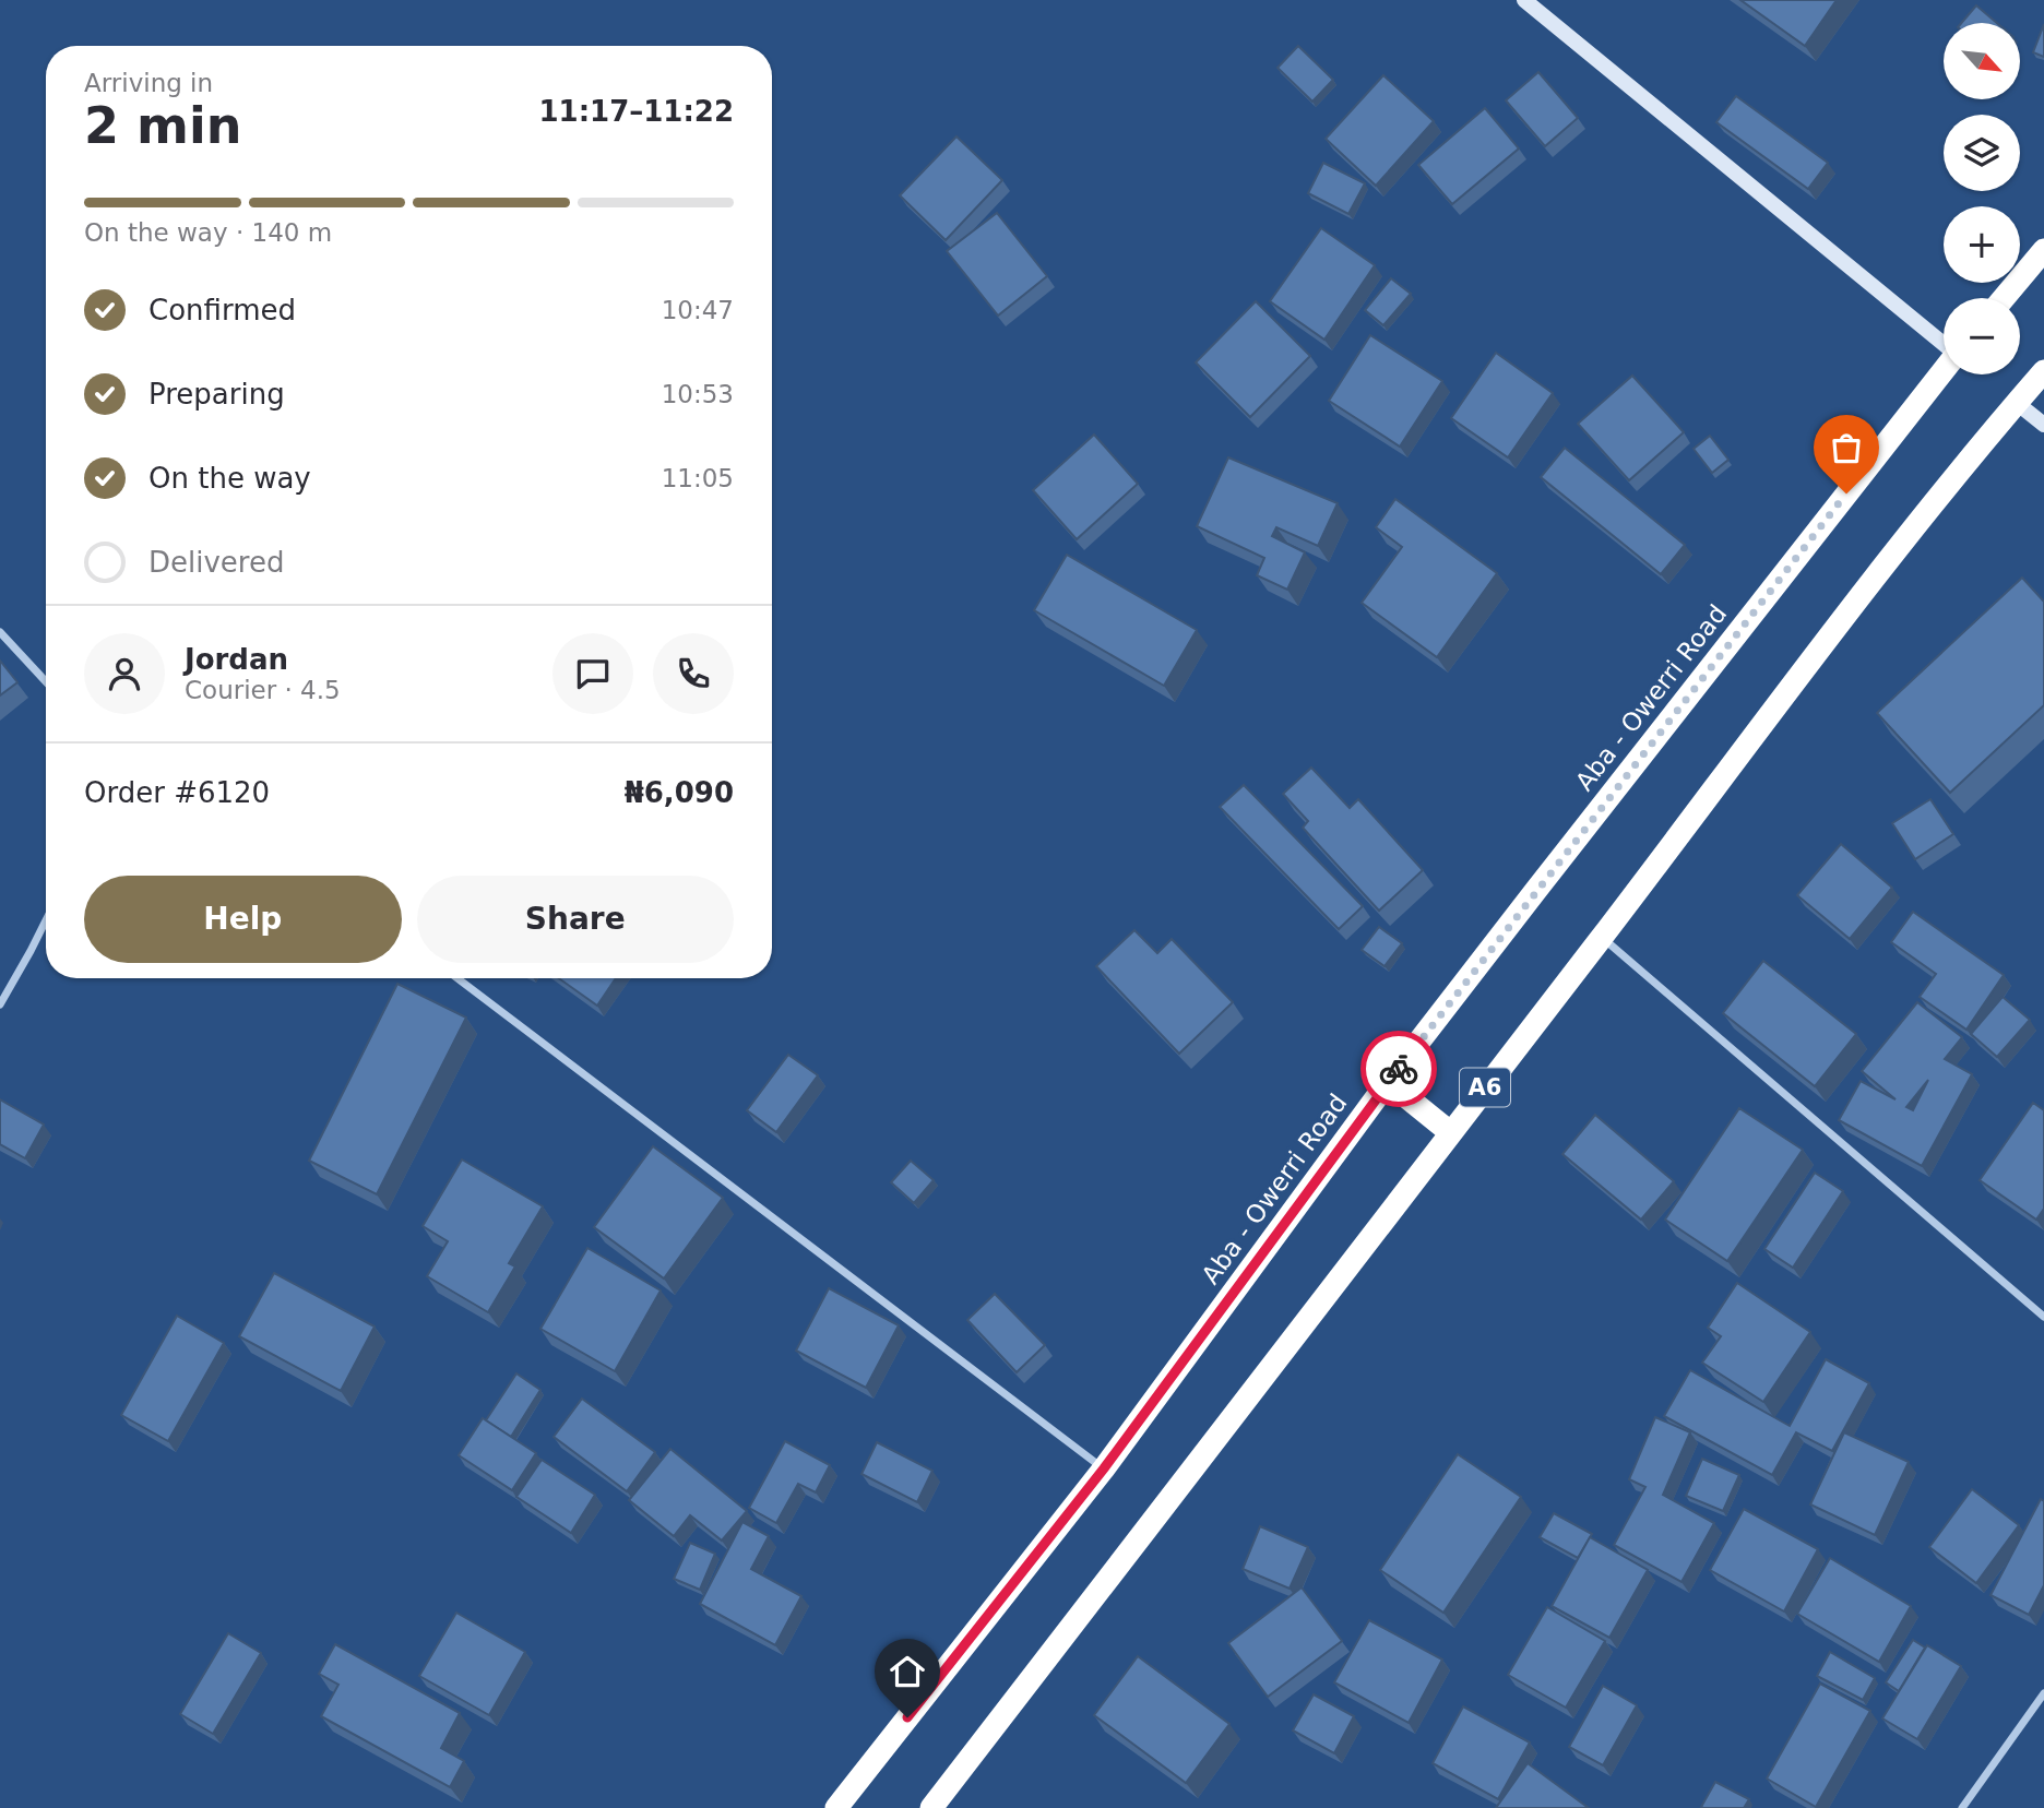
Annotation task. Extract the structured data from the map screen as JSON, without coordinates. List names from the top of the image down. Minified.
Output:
{"streets":{"highway":["Aba - Owerri Road","A6"]},"north":"bottom right","page":{"map_buttons":["+","−"],"heading":["2 min","Arriving in","11:17–11:22"],"panel":["Jordan","Courier · 4.5","Order #6120","₦6,090"],"bar":"On the way · 140 m","list":[["Confirmed","10:47"],["Preparing","10:53"],["On the way","11:05"],"Delivered"],"buttons":["Help","Share"]}}
